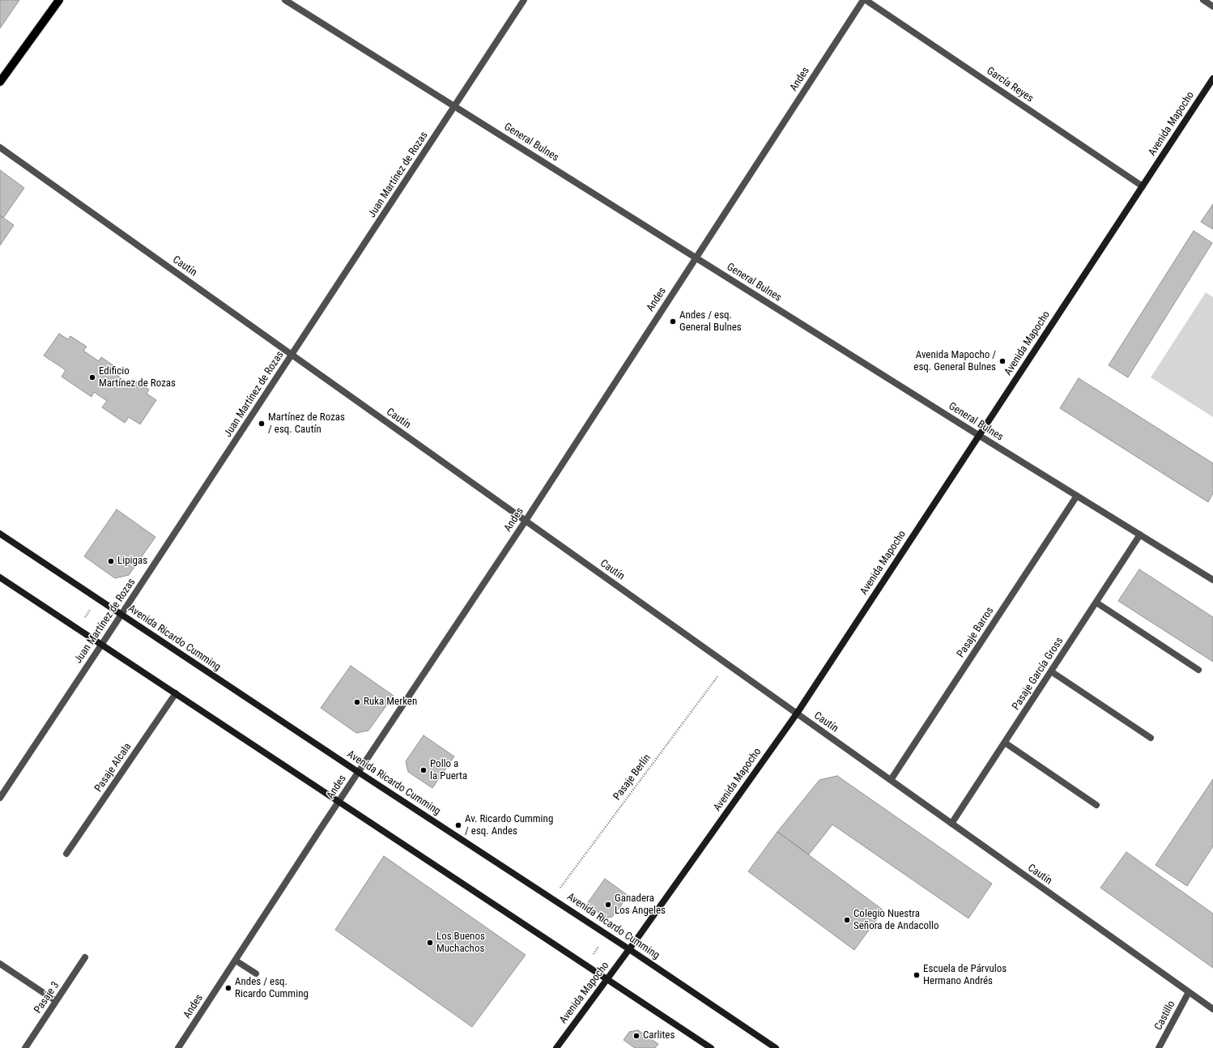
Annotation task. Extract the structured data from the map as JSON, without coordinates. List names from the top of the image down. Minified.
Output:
{"streets":{"main road":["Avenida Mapocho","Avenida Ricardo Cumming"],"street":["Andes","García Reyes","General Bulnes","Juan Martínez de Rozas","Cautín","Pasaje Barros","Pasaje García Gross","Pasaje Alcala","Pasaje 3","Castillo"],"path":["Pasaje Berlín"]},"crossings":[["Andes","General Bulnes"],["Andes","Cautín"],["Andes","Avenida Ricardo Cumming"],["García Reyes","Avenida Mapocho"],["Avenida Mapocho","General Bulnes"],["Avenida Mapocho","Cautín"],["Avenida Mapocho","Avenida Ricardo Cumming"],["General Bulnes","Juan Martínez de Rozas"],["General Bulnes","Pasaje Barros"],["General Bulnes","Pasaje García Gross"],["Juan Martínez de Rozas","Cautín"],["Juan Martínez de Rozas","Avenida Ricardo Cumming"],["Cautín","Pasaje Barros"],["Cautín","Pasaje García Gross"],["Cautín","Castillo"]],"places":["Andes / esq. General Bulnes","Avenida Mapocho / esq. General Bulnes","Edificio Martínez de Rozas","Martínez de Rozas / esq. Cautín","Lipigas","Ruka Merken","Pollo a la Puerta","Av. Ricardo Cumming / esq. Andes","Ganadera Los Angeles","Colegio Nuestra Señora de Andacollo","Los Buenos Muchachos","Escuela de Párvulos Hermano Andrés","Andes / esq. Ricardo Cumming","Carlites"]}
